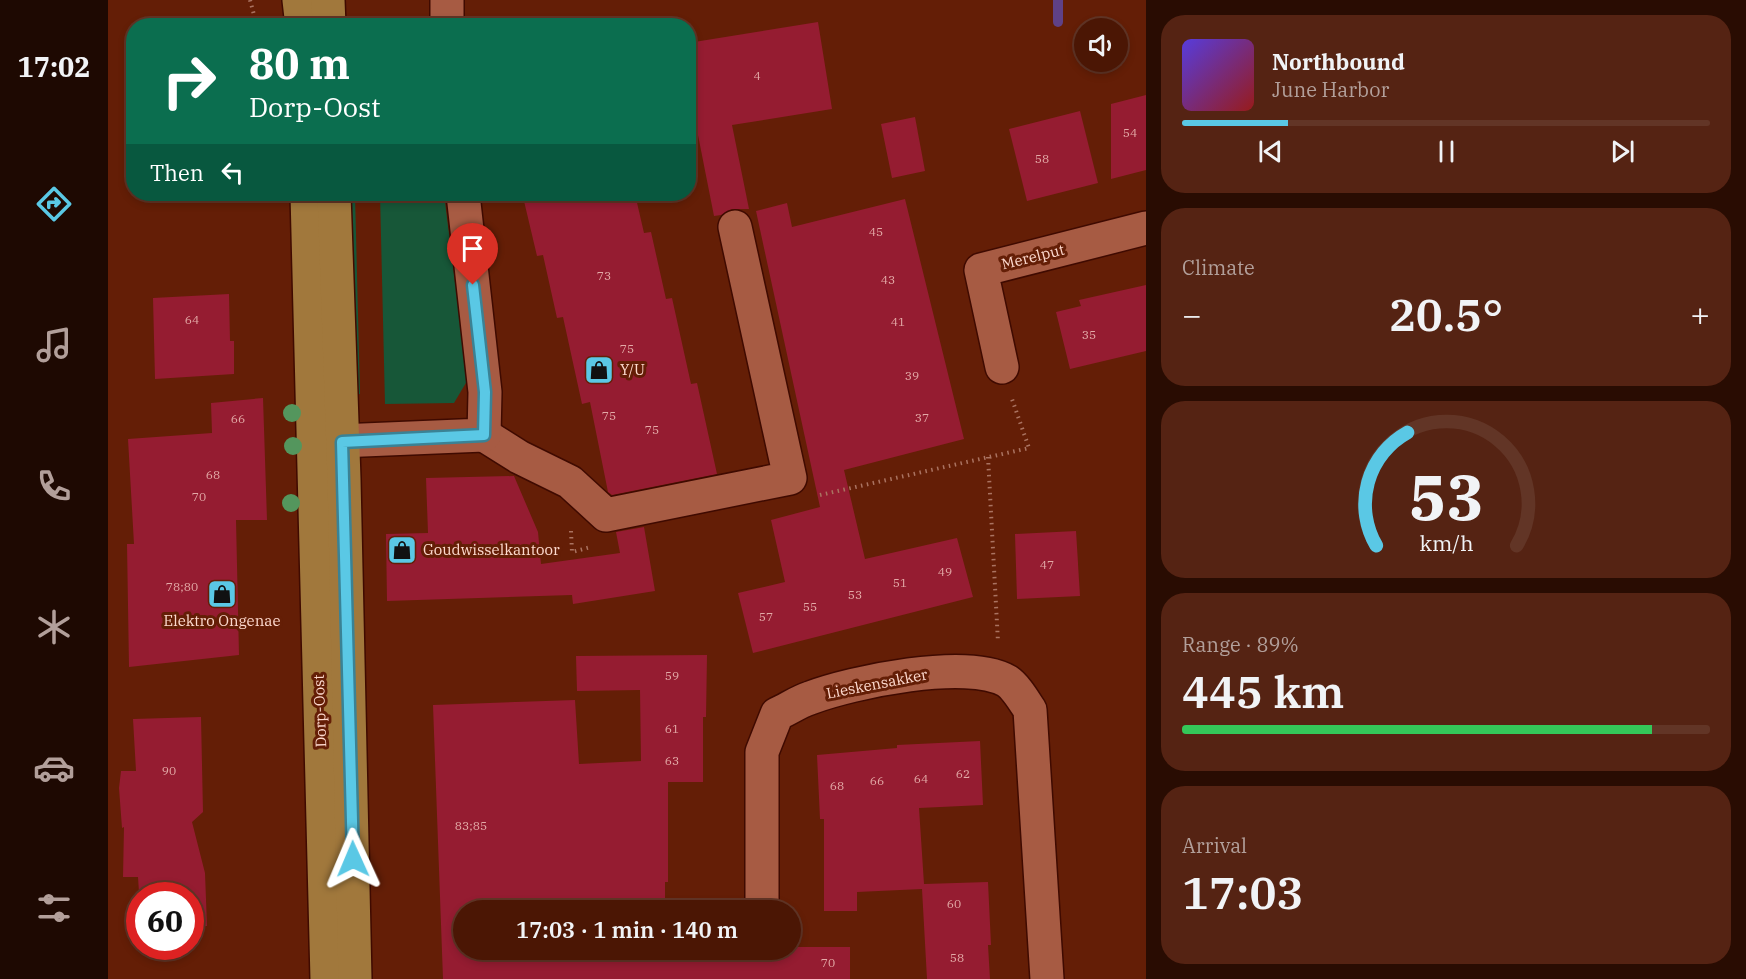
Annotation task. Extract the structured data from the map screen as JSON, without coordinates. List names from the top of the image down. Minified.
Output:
{"streets":{"main road":["Dorp-Oost"],"street":["Merelput","Lieskensakker"]},"places":{"shop":["Y/U","Goudwisselkantoor","Elektro Ongenae"]},"house_numbers":["4","54","58","45","73","43","64","41","35","75","39","75","37","66","75","68","70","47","49","51","78;80","53","55","57","59","61","63","90","62","64","66","68","83;85","60","58","70"],"page":{"tabs":"17:02","turn":["80 m","Dorp-Oost"],"song":["Northbound","June Harbor"],"then":"Then","tile":["Climate",["Range · 89%","445 km"],["Arrival","17:03"]],"heat":["−","20.5°","+"],"limit":"60","trip":"17:03 · 1 min · 140 m","gauge":["53","km/h"]}}
